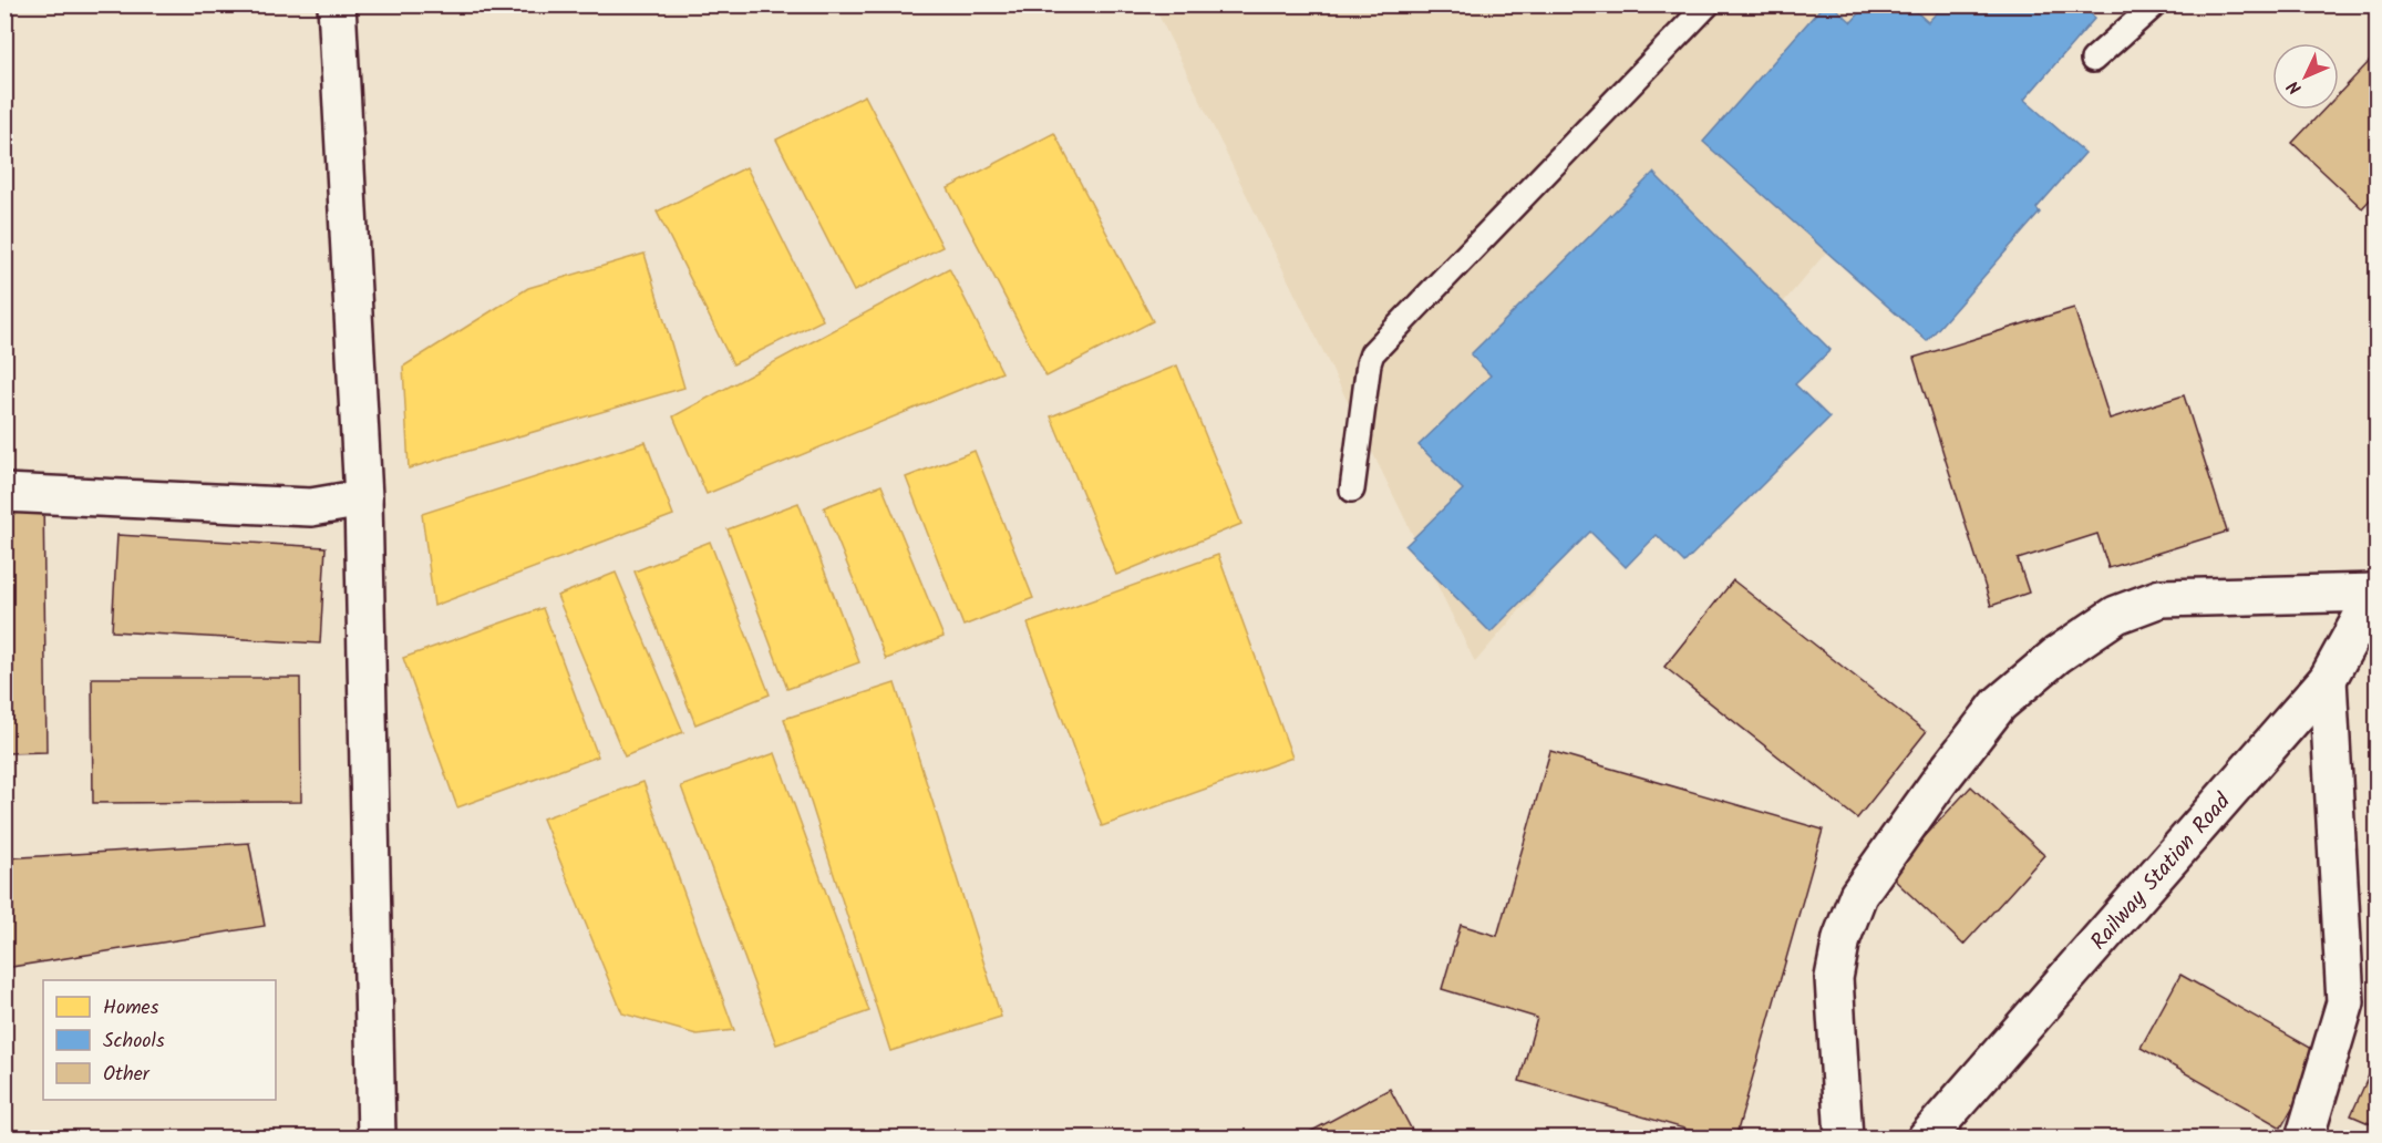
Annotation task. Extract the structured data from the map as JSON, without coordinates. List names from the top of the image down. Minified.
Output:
{"streets":{"street":["Railway Station Road"]},"legend":["Homes","Schools","Other"],"north":"bottom left"}
